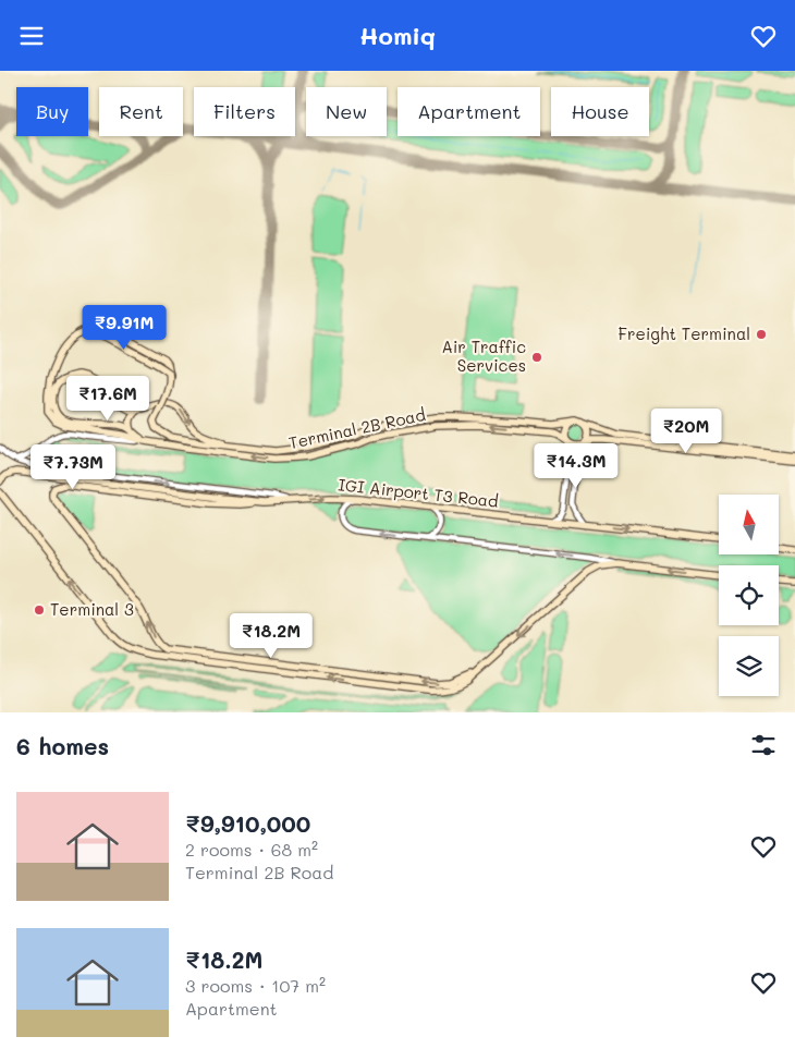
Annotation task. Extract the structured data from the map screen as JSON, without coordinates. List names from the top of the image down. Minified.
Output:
{"streets":{"main road":["Terminal 2B Road","IGI Airport T3 Road"]},"places":["Freight Terminal","Air Traffic Services","Terminal 3"],"north":"top","page":{"header":"Homiq","chip":["Buy","Rent","Filters","New","Apartment","House"],"price":["₹9.91M","₹17.6M","₹20M","₹14.3M","₹7.73M","₹18.2M"],"heading":"6 homes","list":[{"name":"₹9,910,000","note":"2 rooms · 68 m² · Terminal 2B Road"},{"name":"₹18.2M","note":"3 rooms · 107 m² · Apartment"}]}}
